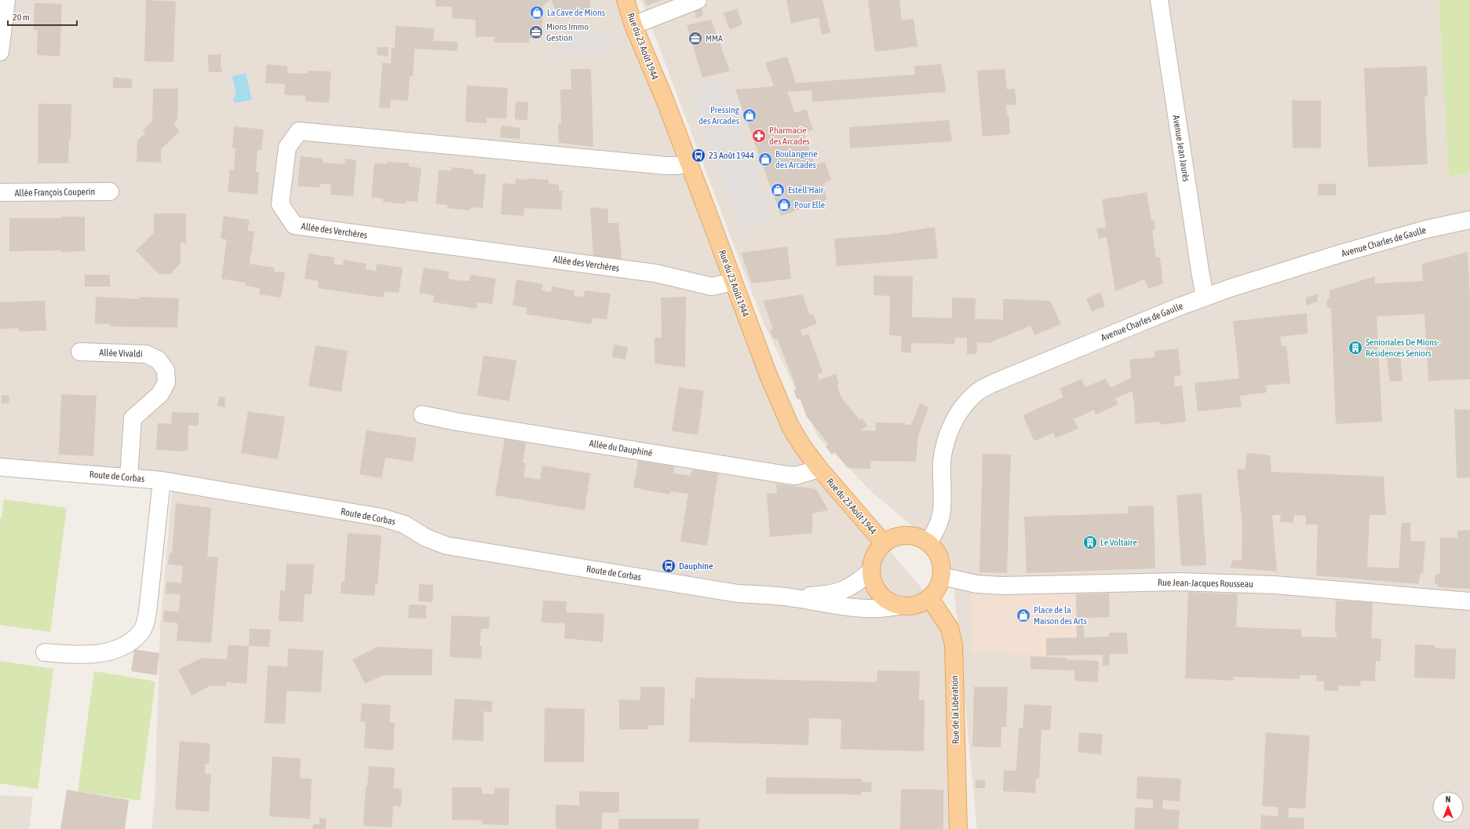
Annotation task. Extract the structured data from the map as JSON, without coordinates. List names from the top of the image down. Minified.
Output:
{"streets":{"main road":["Rue du 23 Août 1944","Rue de la Libération"],"street":["Avenue Jean Jaurès","Allée François Couperin","Allée des Verchères","Avenue Charles de Gaulle","Allée Vivaldi","Allée du Dauphiné","Route de Corbas","Rue Jean-Jacques Rousseau"]},"crossings":[["Rue du 23 Août 1944","Allée des Verchères"],["Rue du 23 Août 1944","Avenue Charles de Gaulle"],["Rue du 23 Août 1944","Allée du Dauphiné"],["Rue du 23 Août 1944","Route de Corbas"],["Rue du 23 Août 1944","Rue Jean-Jacques Rousseau"],["Rue du 23 Août 1944","Rue de la Libération"],["Avenue Jean Jaurès","Avenue Charles de Gaulle"],["Avenue Charles de Gaulle","Route de Corbas"],["Avenue Charles de Gaulle","Rue Jean-Jacques Rousseau"],["Avenue Charles de Gaulle","Rue de la Libération"],["Allée Vivaldi","Route de Corbas"],["Route de Corbas","Rue Jean-Jacques Rousseau"],["Route de Corbas","Rue de la Libération"],["Rue Jean-Jacques Rousseau","Rue de la Libération"]],"places":{"shop":["La Cave de Mions","Pressing des Arcades","Boulangerie des Arcades","Estell'Hair","Pour Elle","Place de la Maison des Arts"],"office":["Mions Immo Gestion","MMA"],"pharmacy":["Pharmacie des Arcades"],"bus stop":["23 Août 1944","Dauphine"],"building":["Senioriales De Mions- Résidences Seniors","Le Voltaire"]},"scale_bar":"20 m","north":"top"}
